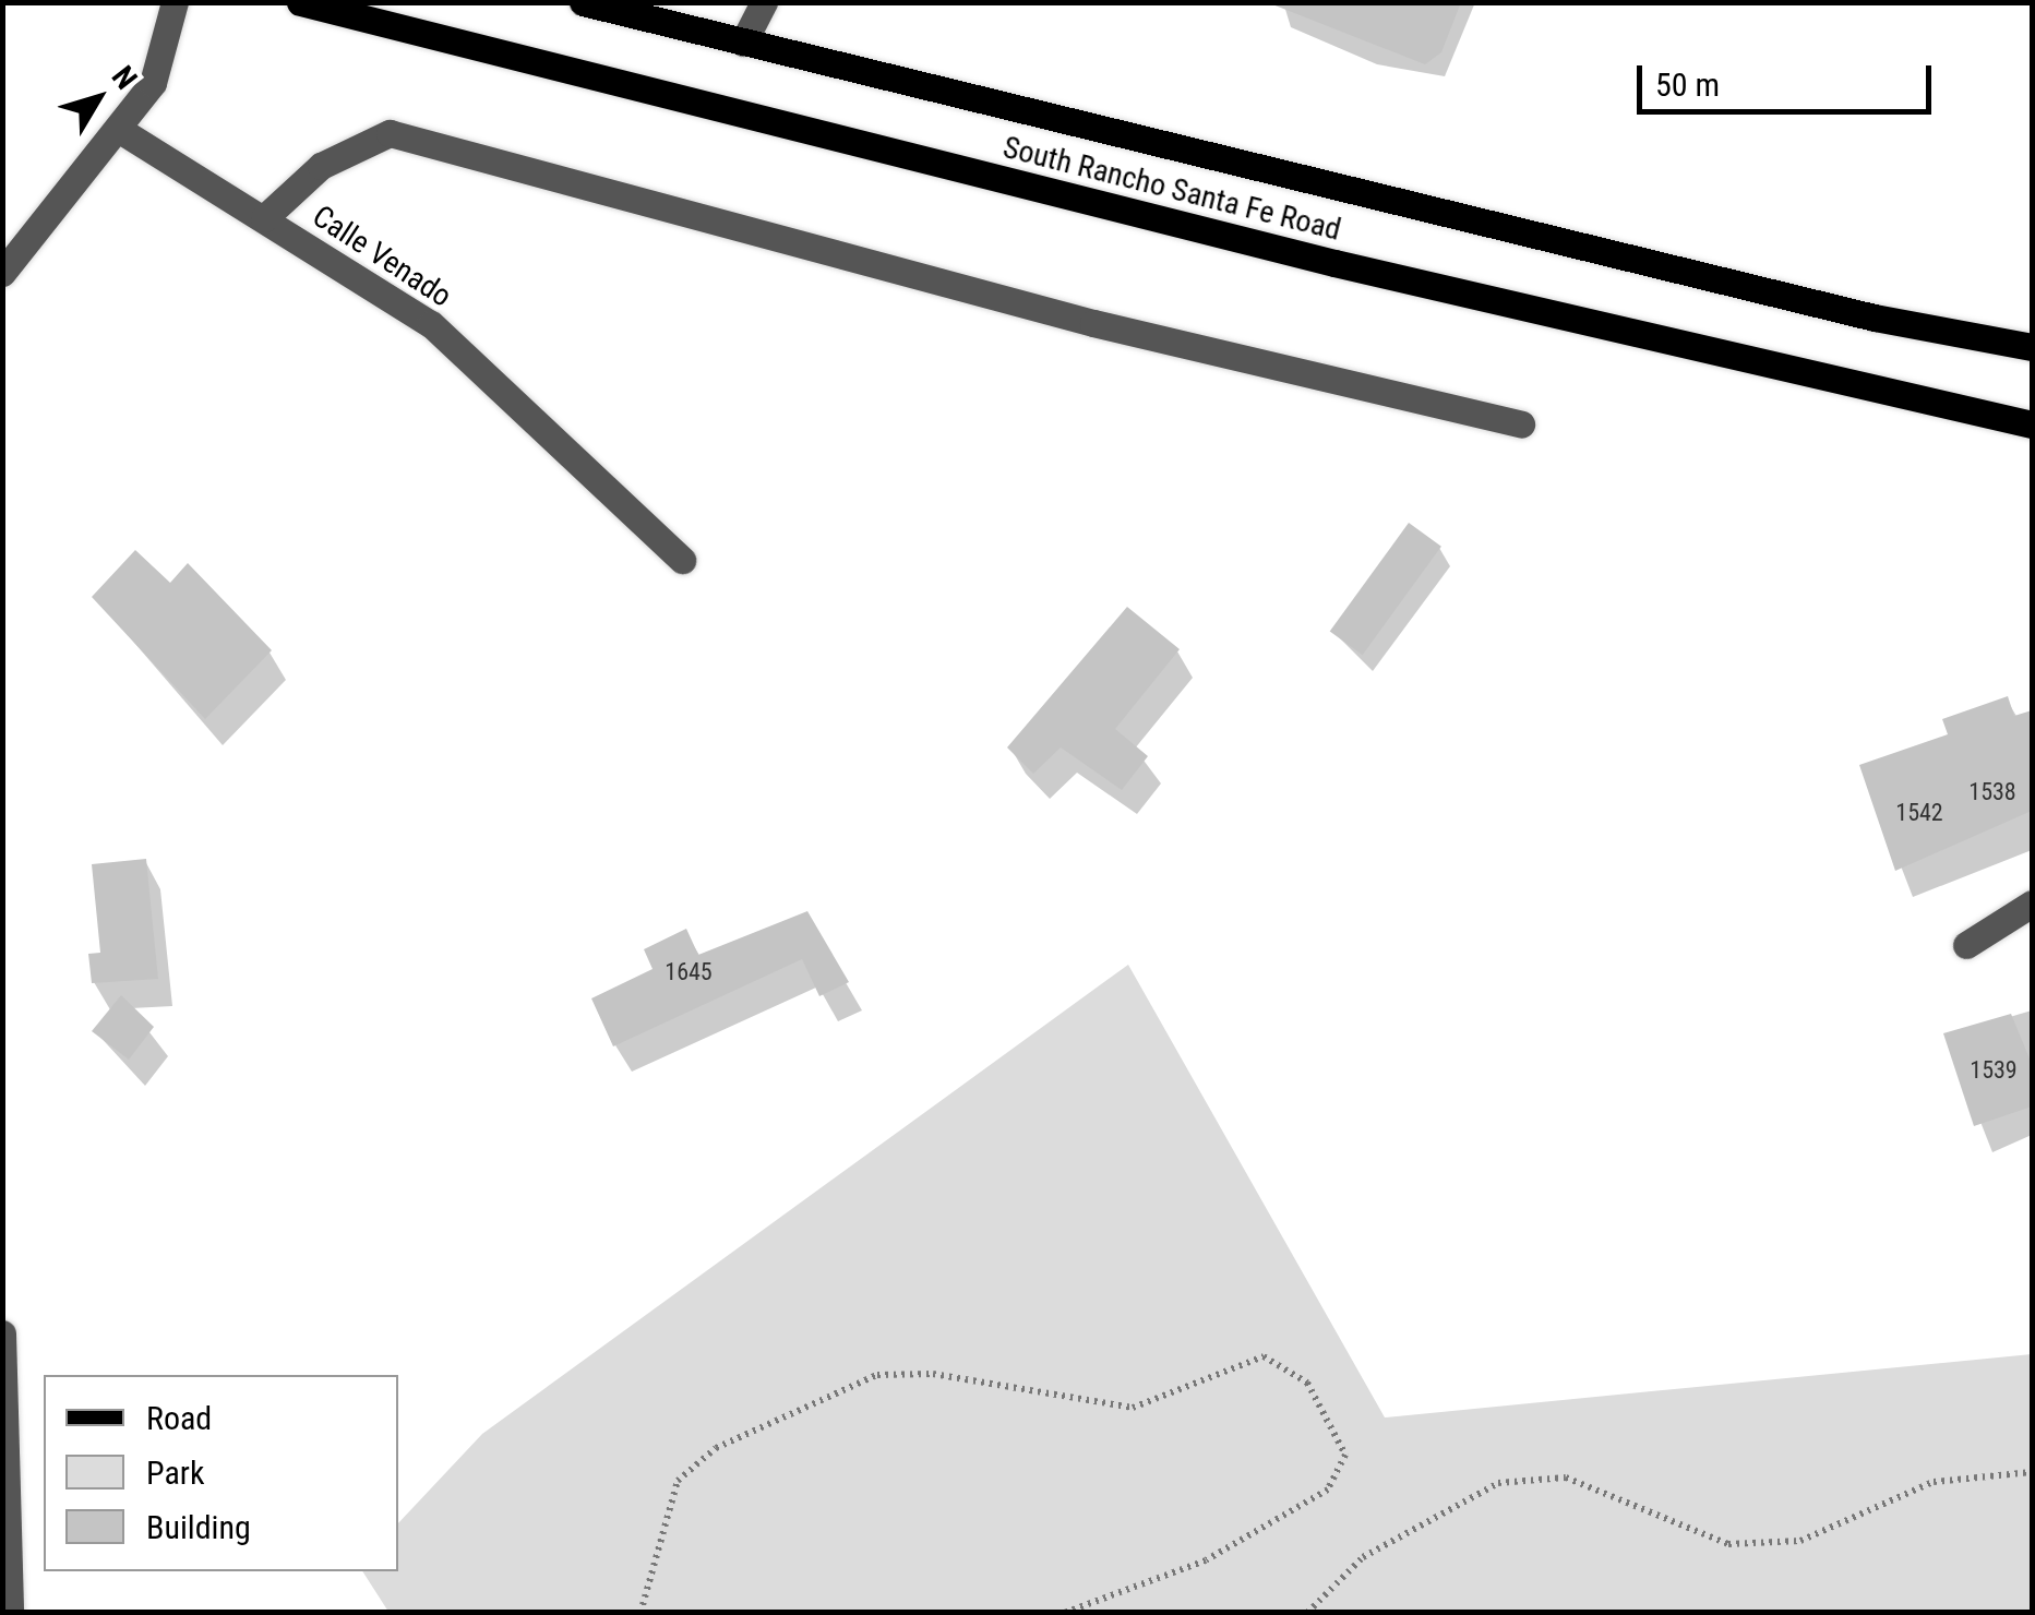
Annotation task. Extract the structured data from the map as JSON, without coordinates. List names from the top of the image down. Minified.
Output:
{"streets":{"main road":["South Rancho Santa Fe Road"],"street":["Calle Venado"]},"house_numbers":["1538","1542","1645","1539"],"legend":["Road","Park","Building"],"scale_bar":"50 m","north":"top right"}
